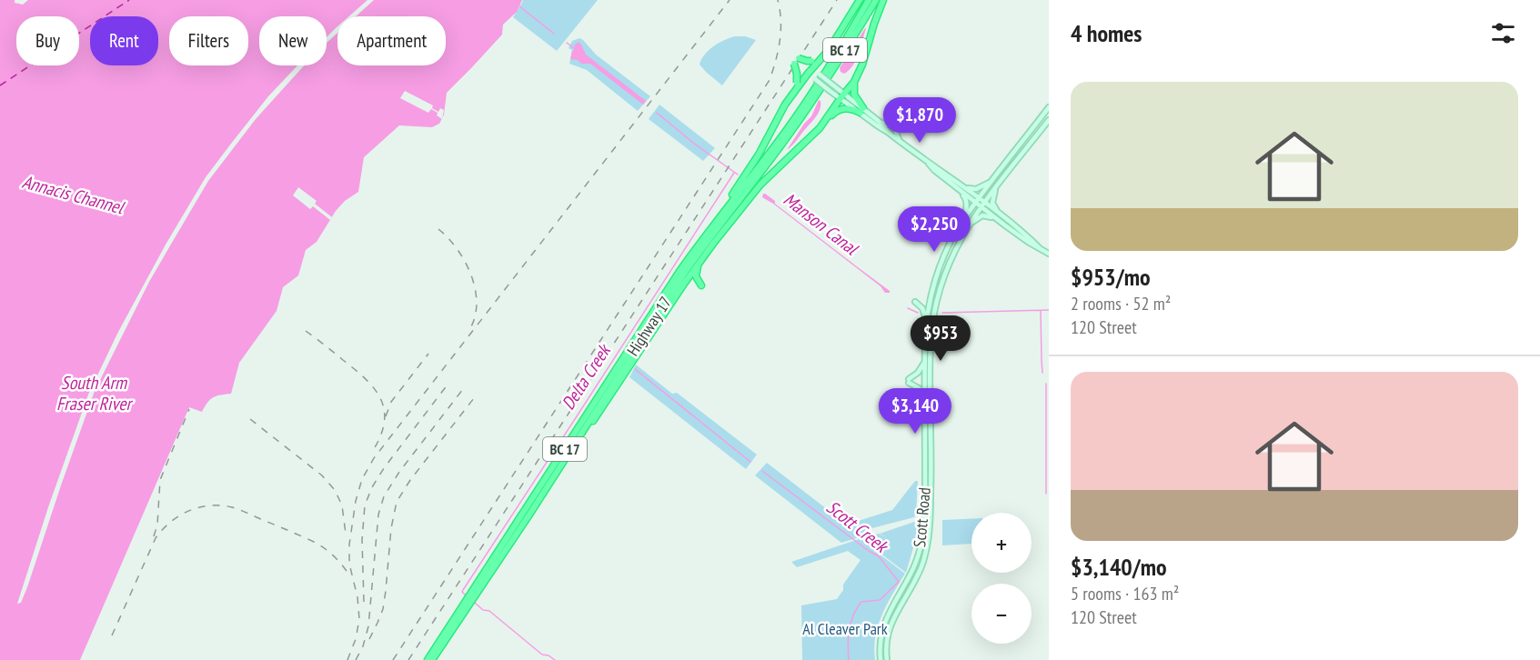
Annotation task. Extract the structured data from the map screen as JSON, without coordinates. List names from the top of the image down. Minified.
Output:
{"streets":{"highway":["BC 17","Highway 17"],"main road":["Scott Road"]},"water":["Annacis Channel","Manson Canal","Delta Creek","South Arm Fraser River","Scott Creek"],"parks":["Al Cleaver Park"],"page":{"heading":"4 homes","chip":["Buy","Rent","Filters","New","Apartment"],"list":[{"name":"$953/mo","note":"2 rooms · 52 m² · 120 Street"},{"name":"$3,140/mo","note":"5 rooms · 163 m² · 120 Street"}],"price":["$1,870","$2,250","$953","$3,140"],"map_buttons":["+","−"]}}
